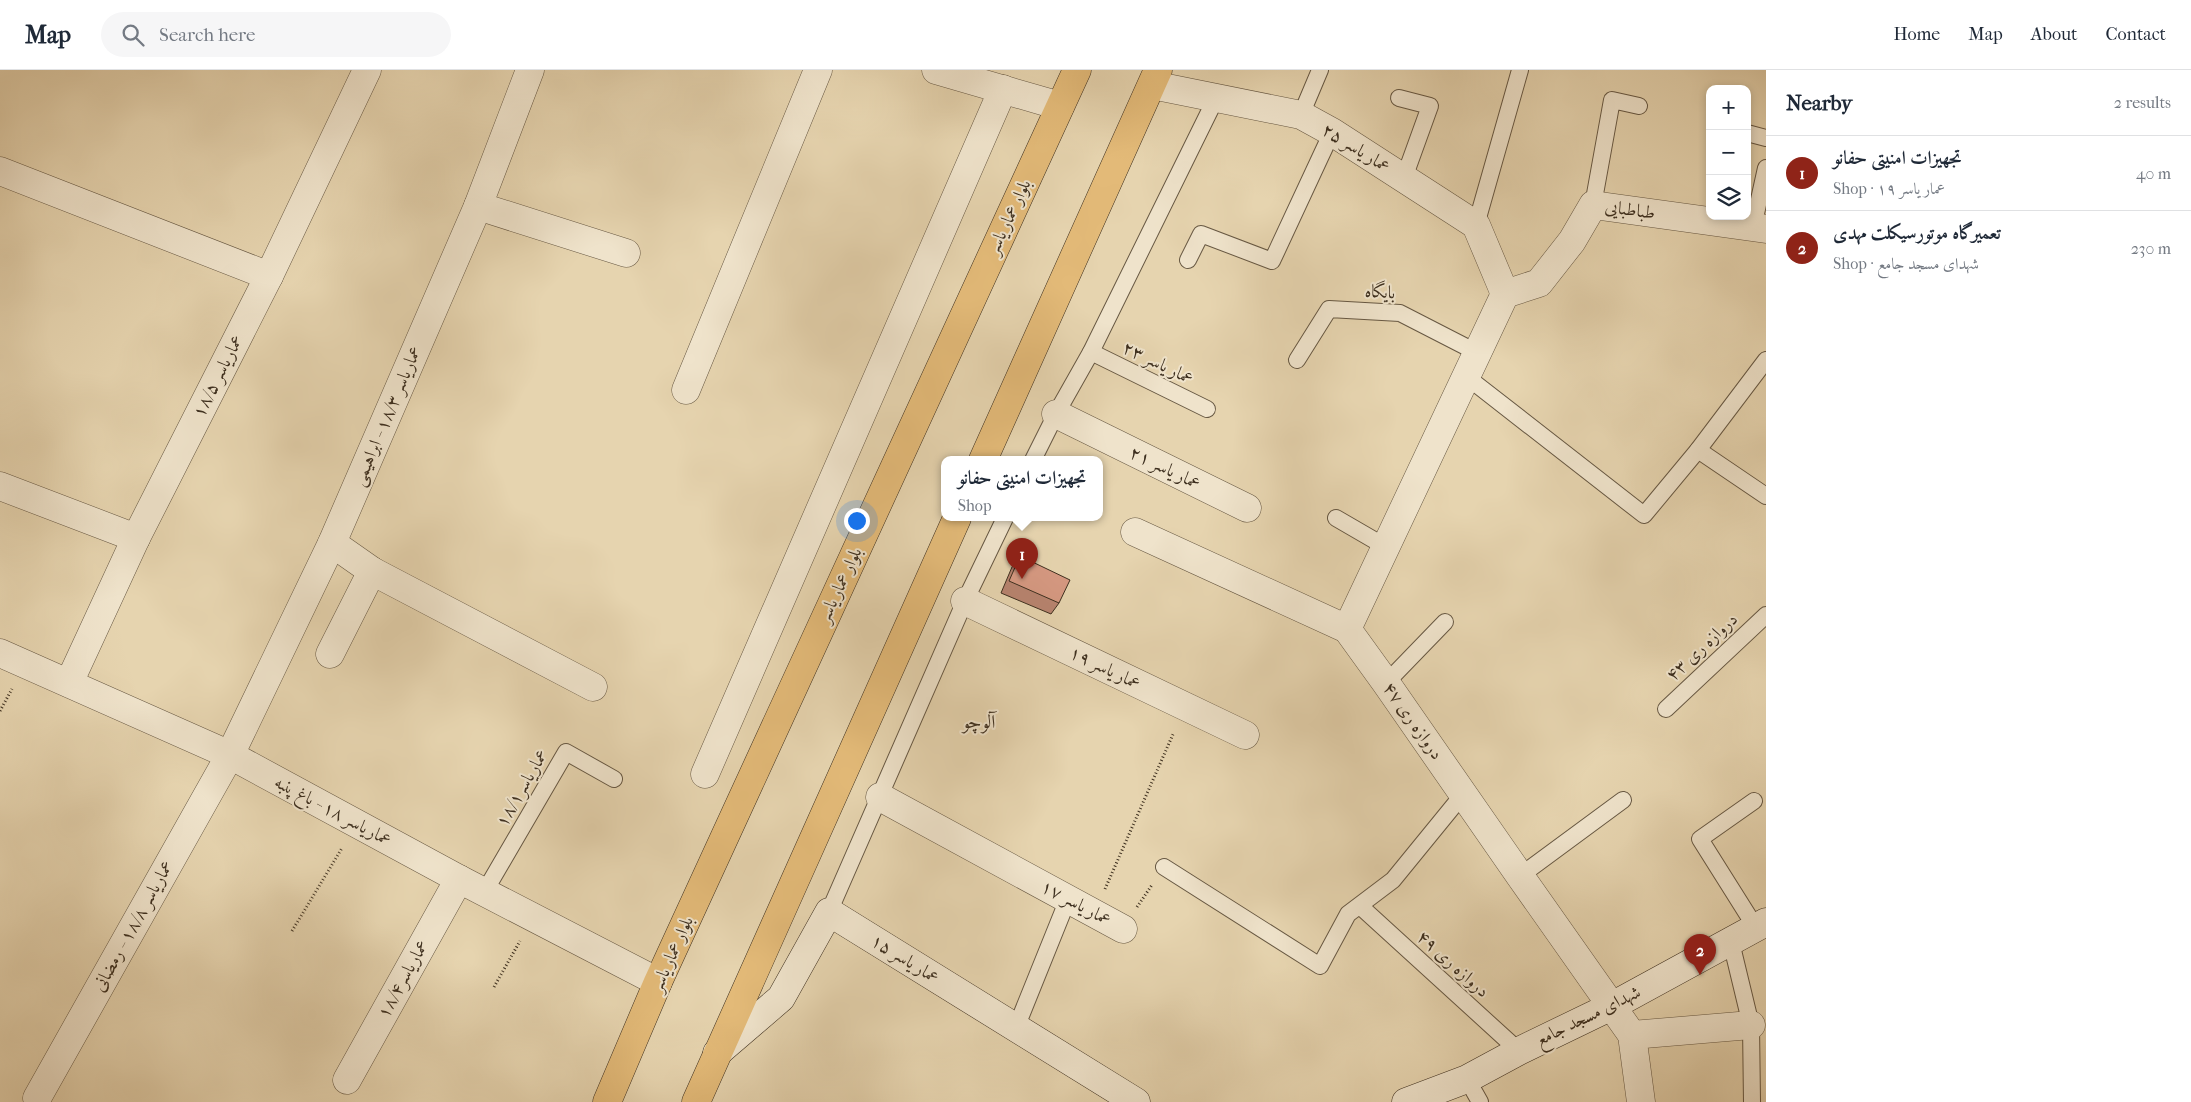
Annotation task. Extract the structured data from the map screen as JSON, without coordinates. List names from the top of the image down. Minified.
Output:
{"streets":{"main road":["بلوار عمار یاسر"],"street":["عمار یاسر ۲۵","طباطبایی","عماریاسر ۱۸/۵","عماریاسر ۱۸/۳ - ابراهیمی","عمار یاسر ۲۱","عمار یاسر ۱۹","دروازه ری ۴۷","عماریاسر ۱۸ - باغ پنبه","عمار یاسر ۱۷","عماریاسر ۱۸/۸ - رمضانی","عمار یاسر ۱۵","عماریاسر۱۸/۴","شهدای مسجد جامع"],"lane":["بایگاه","عمار یاسر ۲۳","دروازه ری ۴۳","عماریاسر۱۸/۱","دروازه ری ۴۹"]},"crossings":[["بلوار عمار یاسر","عماریاسر ۱۸ - باغ پنبه"],["عماریاسر ۱۸/۵","عماریاسر ۱۸ - باغ پنبه"],["عماریاسر ۱۸/۳ - ابراهیمی","عماریاسر ۱۸ - باغ پنبه"],["عماریاسر ۱۸/۳ - ابراهیمی","عماریاسر ۱۸/۸ - رمضانی"],["دروازه ری ۴۷","شهدای مسجد جامع"],["عماریاسر۱۸/۱","عماریاسر ۱۸ - باغ پنبه"],["عماریاسر ۱۸ - باغ پنبه","عماریاسر ۱۸/۸ - رمضانی"],["عماریاسر ۱۸ - باغ پنبه","عماریاسر۱۸/۴"],["دروازه ری ۴۹","شهدای مسجد جامع"]],"districts":["آلوچو"],"page":{"header":"Map","search":"Search here","nav":["Home","Map","About","Contact"],"heading":["Nearby","2 results"],"map_buttons":["+","−"],"list":[{"mark":"1","name":"تجهیزات امنیتی حفانو","note":"Shop · عمار یاسر ۱۹","value":"40 m"},{"mark":"2","name":"تعمیرگاه موتورسیکلت مهدی","note":"Shop · شهدای مسجد جامع","value":"230 m"}],"popup":["تجهیزات امنیتی حفانو","Shop"],"pins":["1","2"]}}
